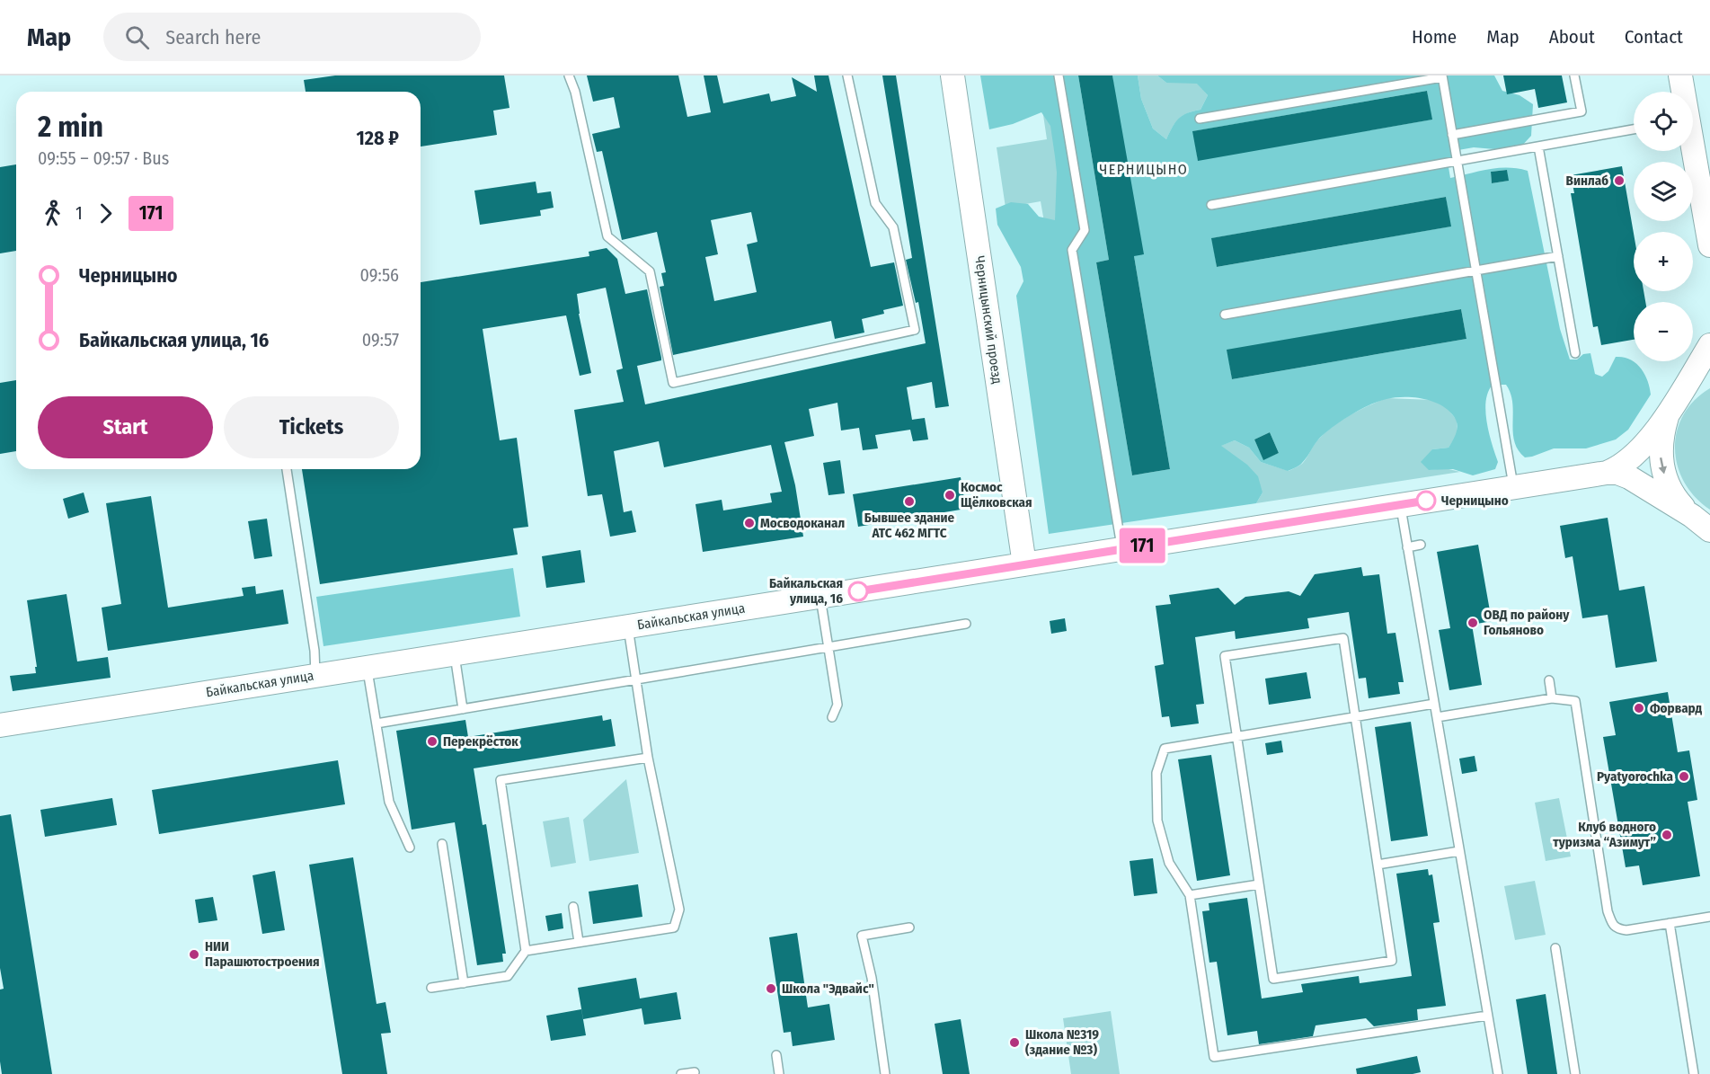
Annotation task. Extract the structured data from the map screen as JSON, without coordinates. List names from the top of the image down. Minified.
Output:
{"streets":{"street":["Черницынский проезд","Байкальская улица"]},"crossings":[["Черницынский проезд","Байкальская улица"]],"districts":["ЧЕРНИЦЫНО"],"places":["Винлаб","Космос Щёлковская","Черницыно","Бывшее здание АТС 462 МГТС","Мосводоканал","Байкальская улица, 16","ОВД по району Гольяново","Форвард","Перекрёсток","Pyatyorochka","Клуб водного туризма “Азимут”","НИИ Парашютостроения","Школа \"Эдвайс\"","Школа №319 (здание №3)"],"lines":["bus line 171"],"page":{"header":"Map","search":"Search here","nav":["Home","Map","About","Contact"],"on_map":"171","map_buttons":["+","−"],"heading":["2 min","09:55 – 09:57 · Bus","128 ₽"],"legs":["1","171"],"list":[{"name":"Черницыно","value":"09:56"},{"name":"Байкальская улица, 16","value":"09:57"}],"buttons":["Start","Tickets"]}}
